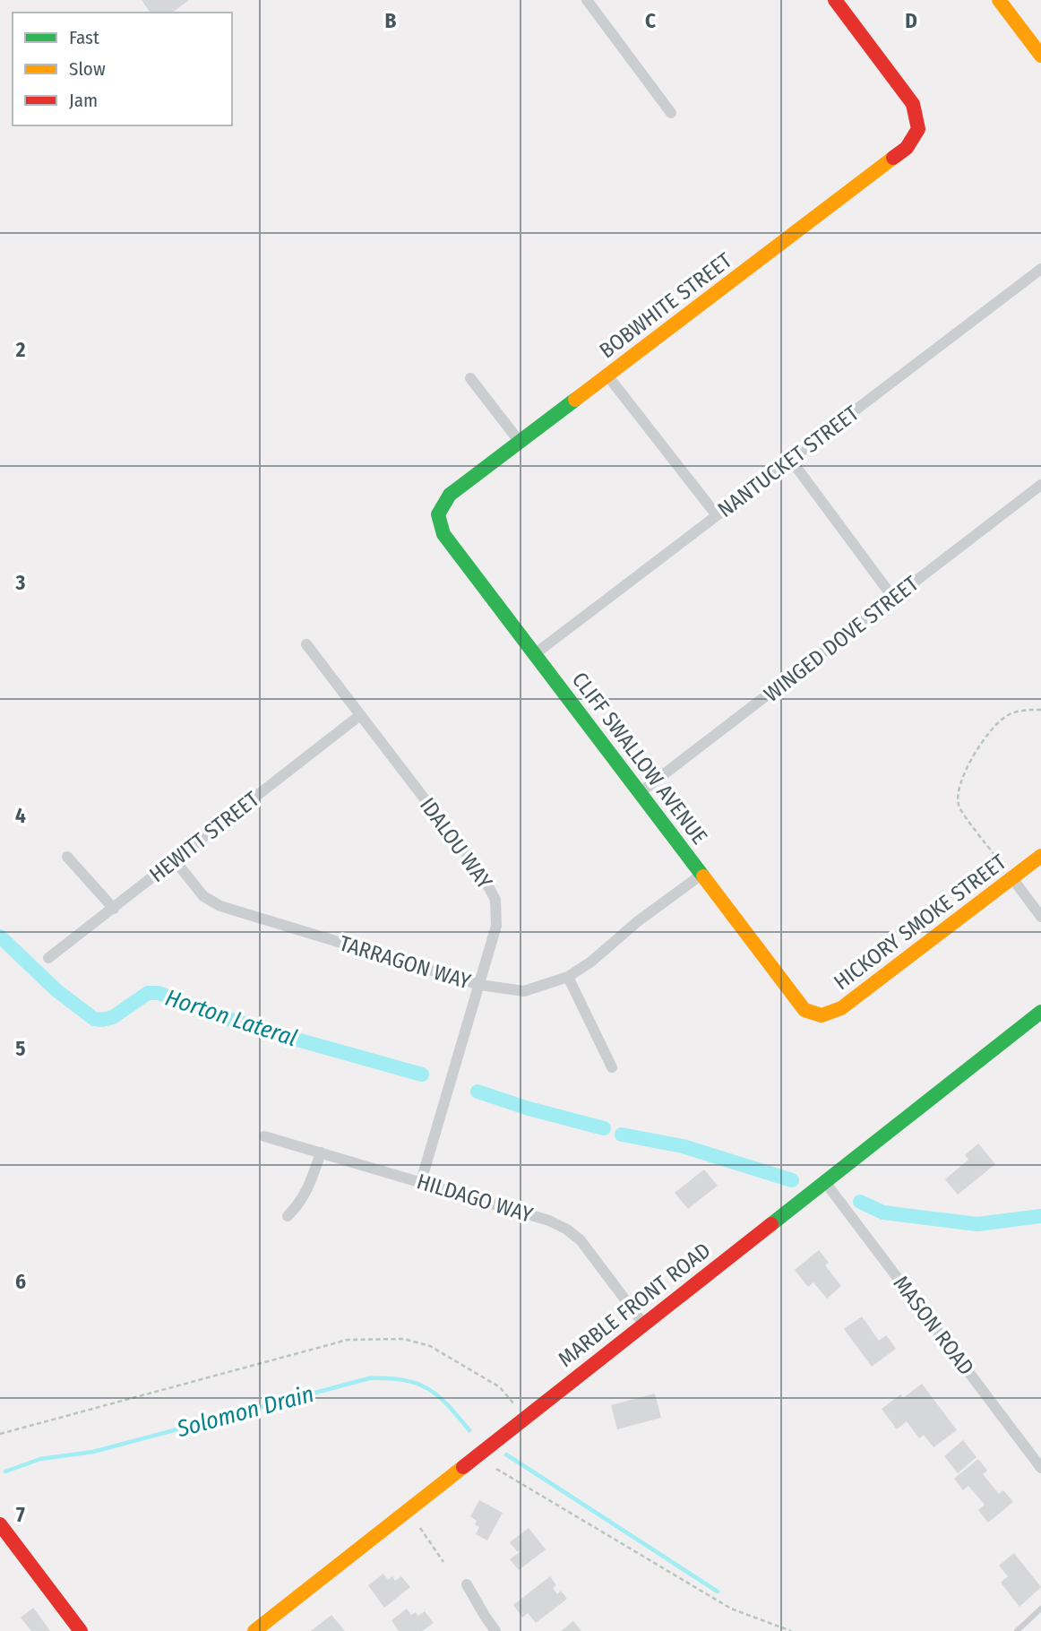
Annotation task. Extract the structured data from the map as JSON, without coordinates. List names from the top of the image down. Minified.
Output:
{"streets":{"street":["BOBWHITE STREET","NANTUCKET STREET","WINGED DOVE STREET","CLIFF SWALLOW AVENUE","HEWITT STREET","IDALOU WAY","HICKORY SMOKE STREET","TARRAGON WAY","HILDAGO WAY","MARBLE FRONT ROAD","MASON ROAD"]},"crossings":[["BOBWHITE STREET","CLIFF SWALLOW AVENUE"],["NANTUCKET STREET","CLIFF SWALLOW AVENUE"],["WINGED DOVE STREET","CLIFF SWALLOW AVENUE"],["CLIFF SWALLOW AVENUE","HICKORY SMOKE STREET"],["CLIFF SWALLOW AVENUE","TARRAGON WAY"],["HEWITT STREET","IDALOU WAY"],["HEWITT STREET","TARRAGON WAY"],["IDALOU WAY","TARRAGON WAY"],["IDALOU WAY","HILDAGO WAY"],["HILDAGO WAY","MARBLE FRONT ROAD"],["MARBLE FRONT ROAD","MASON ROAD"]],"water":["Horton Lateral","Solomon Drain"],"legend":["Fast","Slow","Jam"],"grid":{"columns":["B","C","D"],"rows":["2","3","4","5","6","7"]}}
